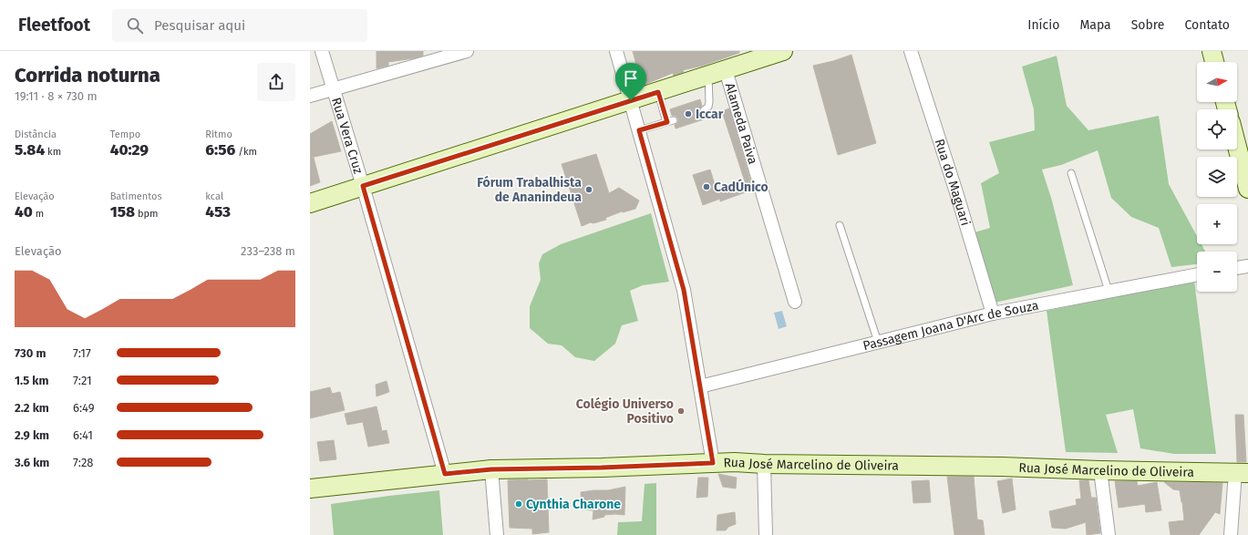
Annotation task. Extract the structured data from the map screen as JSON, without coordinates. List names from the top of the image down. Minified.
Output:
{"streets":{"street":["Alameda Paiva","Rua Vera Cruz","Rua do Maguari","Passagem Joana D'Arc de Souza","Rua José Marcelino de Oliveira"]},"crossings":[["Rua Vera Cruz","Rua José Marcelino de Oliveira"],["Rua do Maguari","Passagem Joana D'Arc de Souza"]],"places":["Iccar","CadÚnico","Fórum Trabalhista de Ananindeua","Colégio Universo Positivo","Cynthia Charone"],"north":"right","page":{"header":"Fleetfoot","search":"Pesquisar aqui","nav":["Início","Mapa","Sobre","Contato"],"heading":["Corrida noturna","19:11 · 8 × 730 m"],"map_buttons":["+","−"],"stats":[["Distância","5.84 km"],["Tempo","40:29"],["Ritmo","6:56 /km"],["Elevação","40 m"],["Batimentos","158 bpm"],["kcal","453"]],"chart":["Elevação","233–238 m"],"list":[{"name":"730 m","note":"7:17"},{"name":"1.5 km","note":"7:21"},{"name":"2.2 km","note":"6:49"},{"name":"2.9 km","note":"6:41"},{"name":"3.6 km","note":"7:28"}]}}
